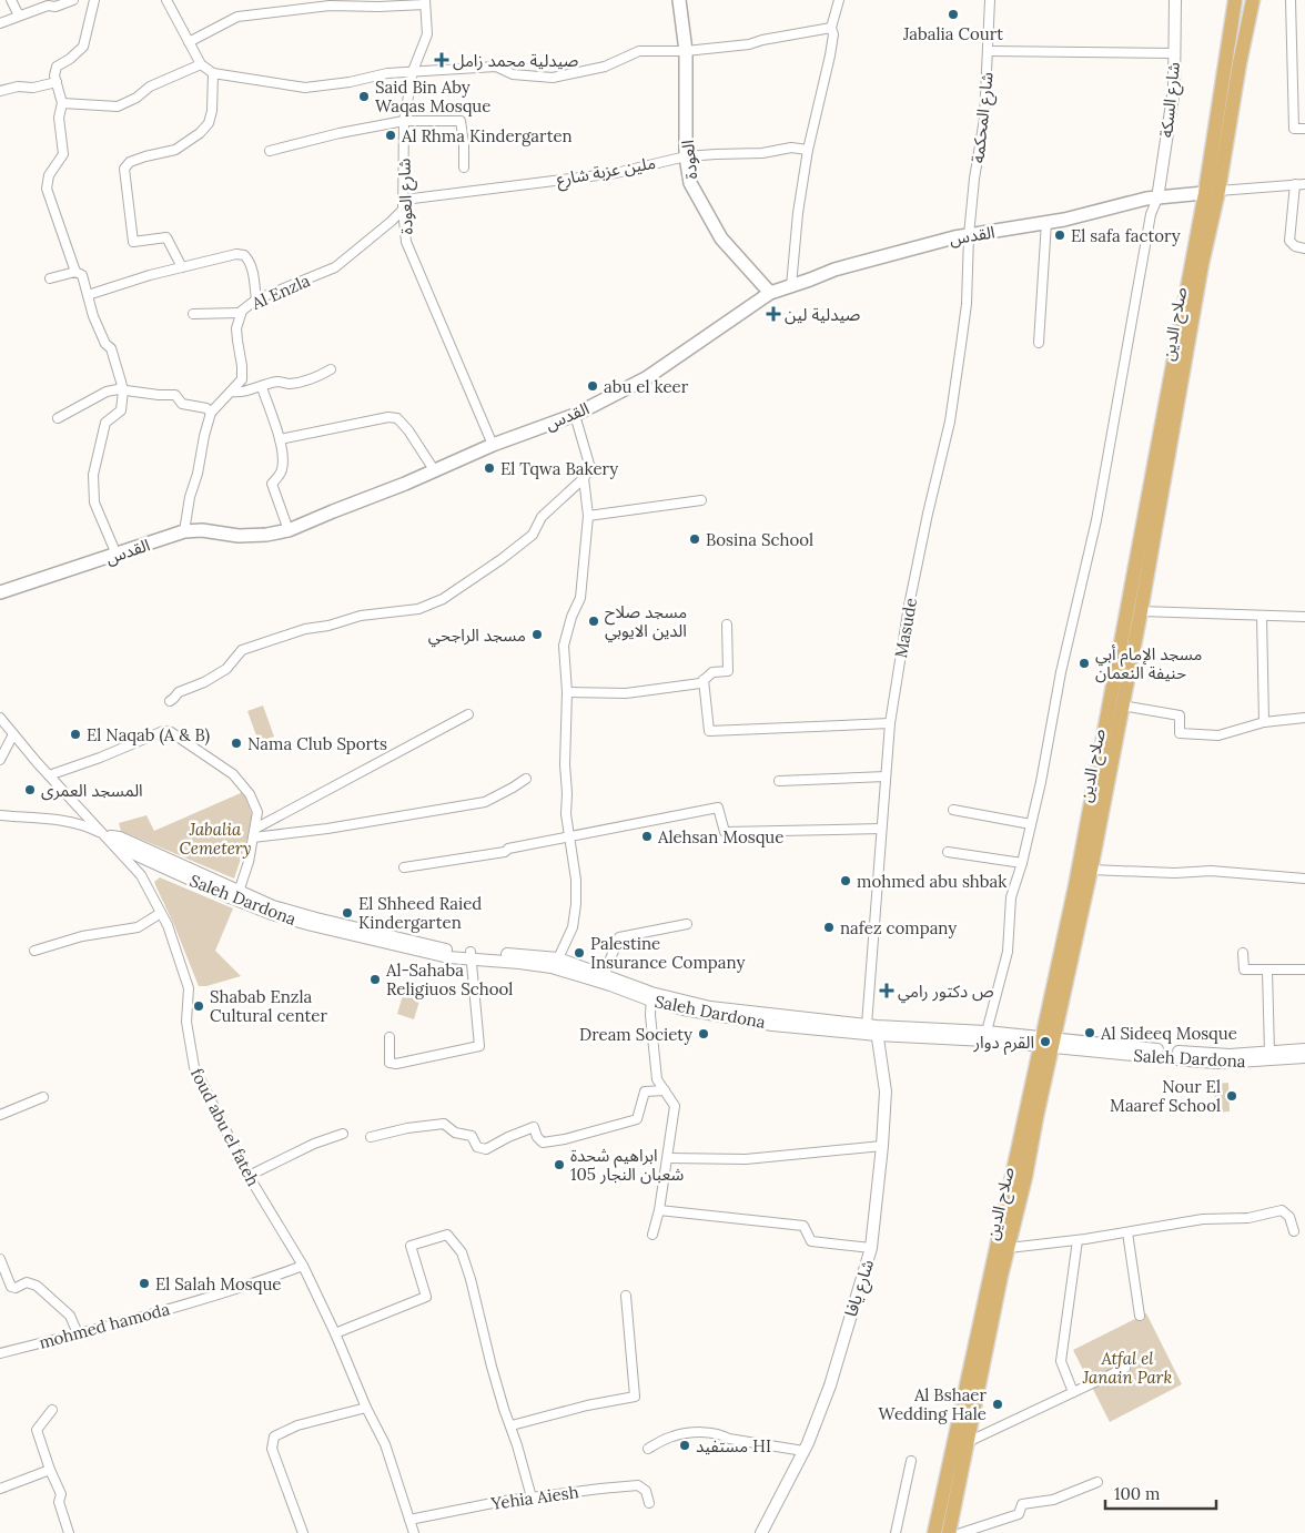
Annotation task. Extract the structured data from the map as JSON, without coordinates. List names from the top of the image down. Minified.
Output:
{"streets":{"highway":["صلاح الدين"],"main road":["العودة","القدس"],"street":["شارع السكة","شارع المحكمة","ملين عزبة شارع","شارع العودة","Al Enzla","Masude","Saleh Dardona","foud abu el fateh","شارع يافا","mohmed hamoda","Yehia Aiesh"]},"crossings":[["شارع السكة","القدس"],["شارع المحكمة","القدس"],["شارع المحكمة","Masude"],["العودة","ملين عزبة شارع"],["العودة","القدس"],["ملين عزبة شارع","شارع العودة"],["شارع العودة","القدس"],["شارع العودة","Al Enzla"],["القدس","Al Enzla"],["القدس","صلاح الدين"],["القدس","Masude"],["صلاح الدين","Saleh Dardona"],["Masude","Saleh Dardona"],["Masude","شارع يافا"],["Saleh Dardona","foud abu el fateh"],["Saleh Dardona","شارع يافا"],["foud abu el fateh","mohmed hamoda"],["foud abu el fateh","Yehia Aiesh"]],"parks":["Jabalia Cemetery","Atfal el Janain Park"],"places":{"other":["Jabalia Court","Said Bin Aby Waqas Mosque","Al Rhma Kindergarten","El safa factory","abu el keer","El Tqwa Bakery","Bosina School","مسجد صلاح الدين الايوبي","مسجد الراجحي","مسجد الإمام أبي حنيفة النعمان","El Naqab (A & B)","Nama Club Sports","المسجد العمرى","Alehsan Mosque","mohmed abu shbak","El Shheed Raied Kindergarten","nafez company","Palestine Insurance Company","Al-Sahaba Religiuos School","Shabab Enzla Cultural center","Al Sideeq Mosque","Dream Society","القرم دوار","Nour El Maaref School","ابراهيم شحدة شعبان النجار 105","El Salah Mosque","Al Bshaer Wedding Hale","مستفيد HI"],"health":["صيدلية محمد زامل","صيدلية لين","ص دكتور رامي"]},"scale_bar":"100 m"}
